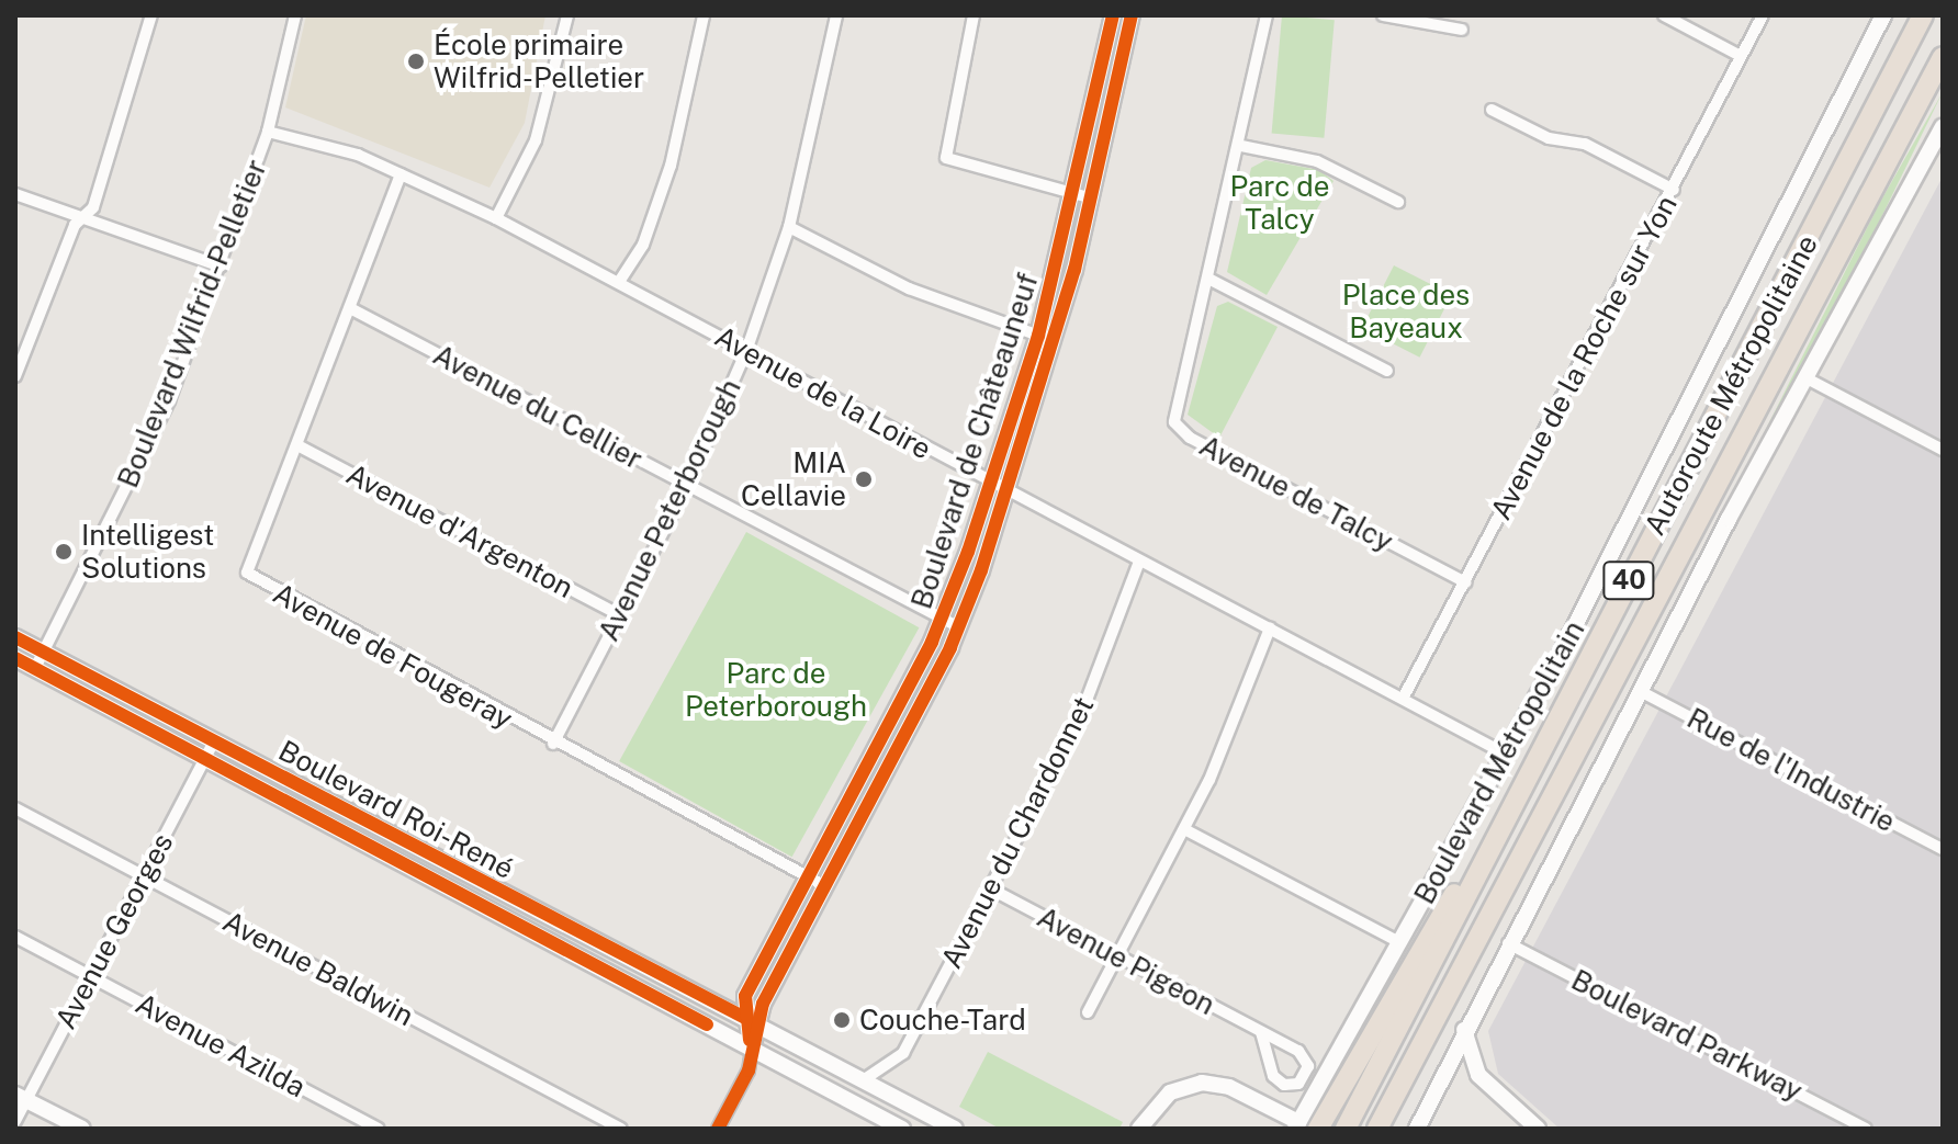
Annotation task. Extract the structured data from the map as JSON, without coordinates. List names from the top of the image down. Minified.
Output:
{"streets":{"highway":["Autoroute Métropolitaine","40"],"street":["Boulevard Wilfrid-Pelletier","Avenue de la Roche sur Yon","Avenue de la Loire","Avenue du Cellier","Boulevard de Châteauneuf","Avenue de Talcy","Avenue Peterborough","Avenue d'Argenton","Avenue de Fougeray","Boulevard Métropolitain","Rue de l'Industrie","Boulevard Roi-René","Avenue du Chardonnet","Avenue Georges","Avenue Pigeon","Avenue Baldwin","Boulevard Parkway","Avenue Azilda"]},"crossings":[["Boulevard Wilfrid-Pelletier","Avenue de la Loire"],["Boulevard Wilfrid-Pelletier","Boulevard Roi-René"],["Avenue de la Roche sur Yon","Avenue de la Loire"],["Avenue de la Roche sur Yon","Avenue de Talcy"],["Avenue de la Loire","Boulevard de Châteauneuf"],["Avenue de la Loire","Avenue Peterborough"],["Avenue de la Loire","Avenue de Fougeray"],["Avenue de la Loire","Boulevard Métropolitain"],["Avenue de la Loire","Avenue du Chardonnet"],["Avenue du Cellier","Boulevard de Châteauneuf"],["Avenue du Cellier","Avenue Peterborough"],["Avenue du Cellier","Avenue de Fougeray"],["Boulevard de Châteauneuf","Avenue de Fougeray"],["Boulevard de Châteauneuf","Boulevard Roi-René"],["Avenue Peterborough","Avenue d'Argenton"],["Avenue Peterborough","Avenue de Fougeray"],["Avenue d'Argenton","Avenue de Fougeray"],["Boulevard Roi-René","Avenue du Chardonnet"],["Boulevard Roi-René","Avenue Georges"],["Avenue du Chardonnet","Avenue Pigeon"],["Avenue Georges","Avenue Baldwin"],["Avenue Georges","Avenue Azilda"]],"parks":["Parc de Talcy","Place des Bayeaux","Parc de Peterborough"],"places":["École primaire Wilfrid-Pelletier","MIA Cellavie","Intelligest Solutions","Couche-Tard"]}
